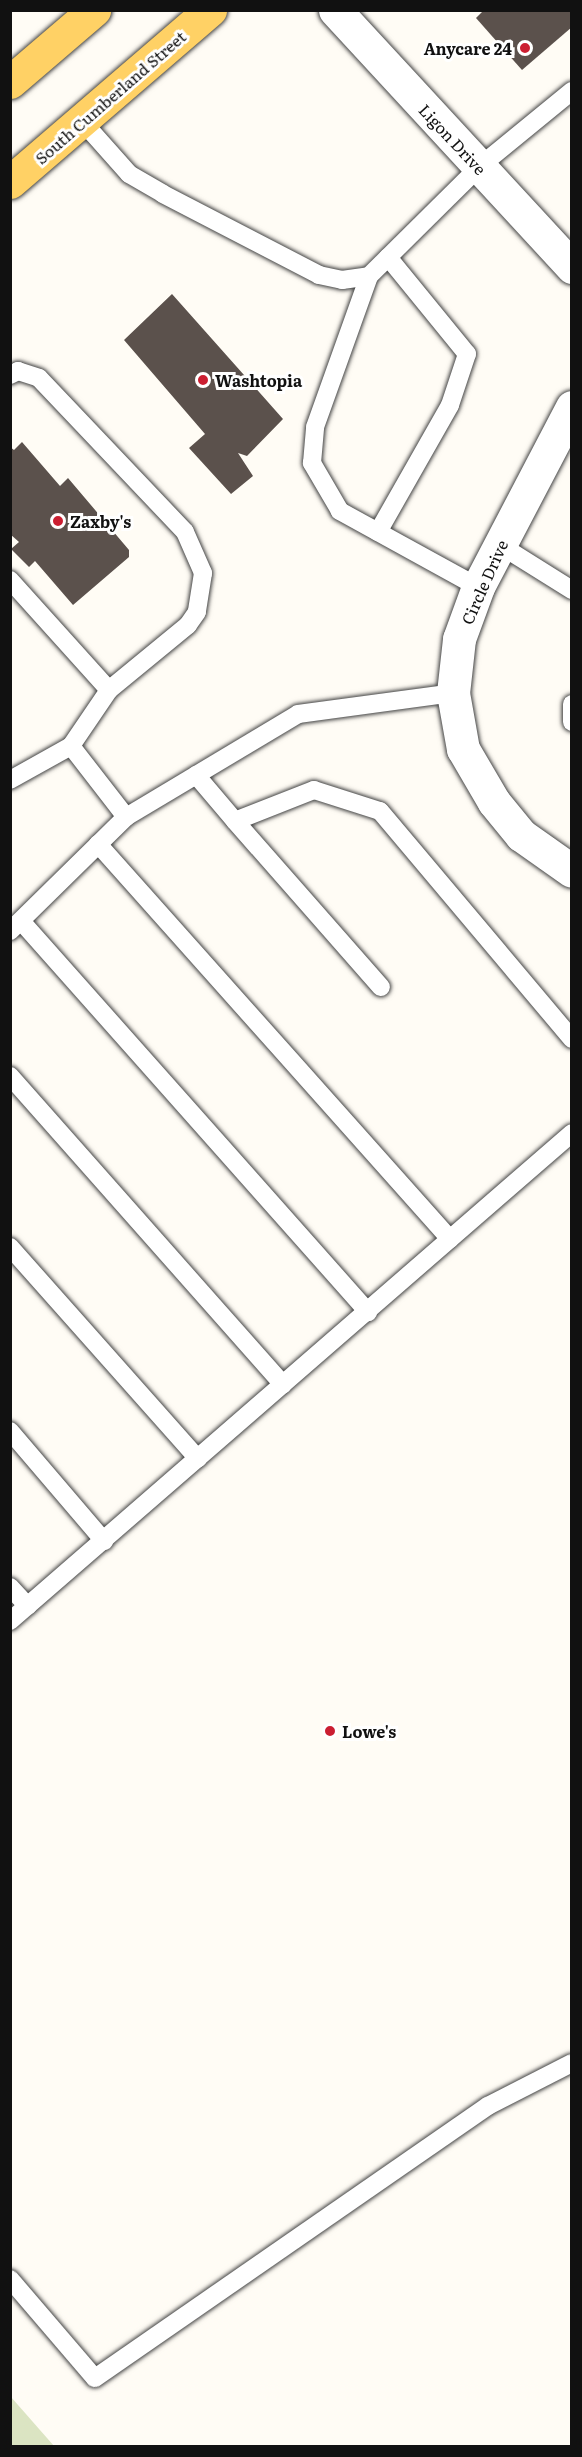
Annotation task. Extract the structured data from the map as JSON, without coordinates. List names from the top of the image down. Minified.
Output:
{"streets":{"main road":["South Cumberland Street"],"street":["Ligon Drive","Circle Drive"]},"places":["Anycare 24","Washtopia","Zaxby's","Lowe's"]}
